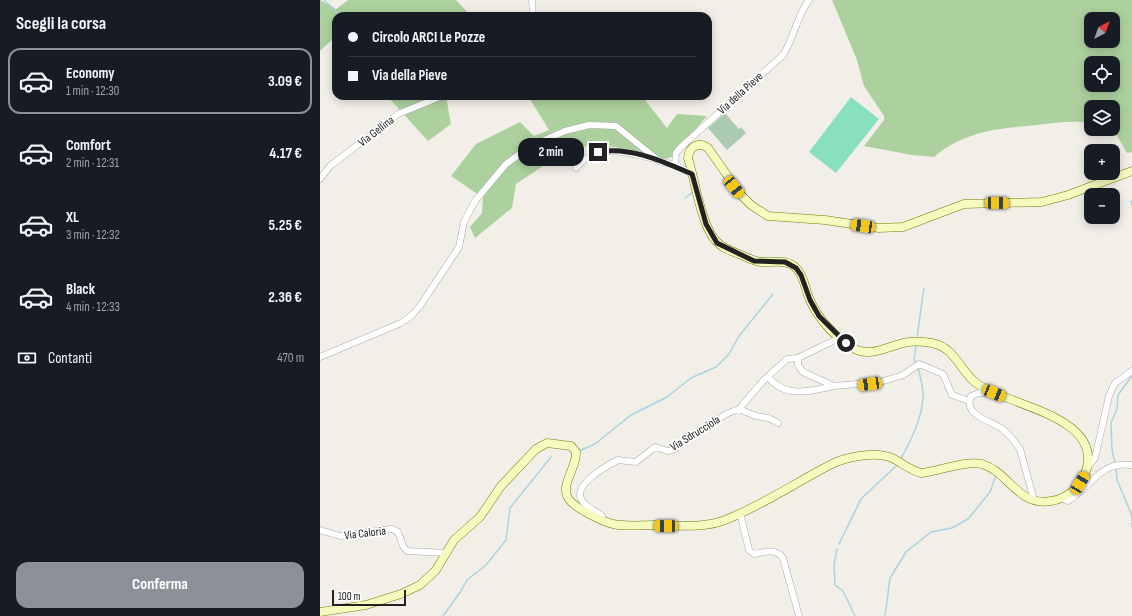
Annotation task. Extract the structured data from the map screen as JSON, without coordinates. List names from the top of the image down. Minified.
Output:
{"streets":{"street":["Via della Pieve","Via Gellina","Via Sdrucciola","Via Caloria"]},"scale_bar":"100 m","north":"top right","page":{"heading":"Scegli la corsa","map_buttons":["+","−"],"banner":["Circolo ARCI Le Pozze","Via della Pieve"],"list":[{"name":"Economy","note":"1 min · 12:30","value":"3.09 €"},{"name":"Comfort","note":"2 min · 12:31","value":"4.17 €"},{"name":"XL","note":"3 min · 12:32","value":"5.25 €"},{"name":"Black","note":"4 min · 12:33","value":"2.36 €"}],"bubble":"2 min","pay":["Contanti","470 m"],"buttons":"Conferma","scale":"100 m"}}
